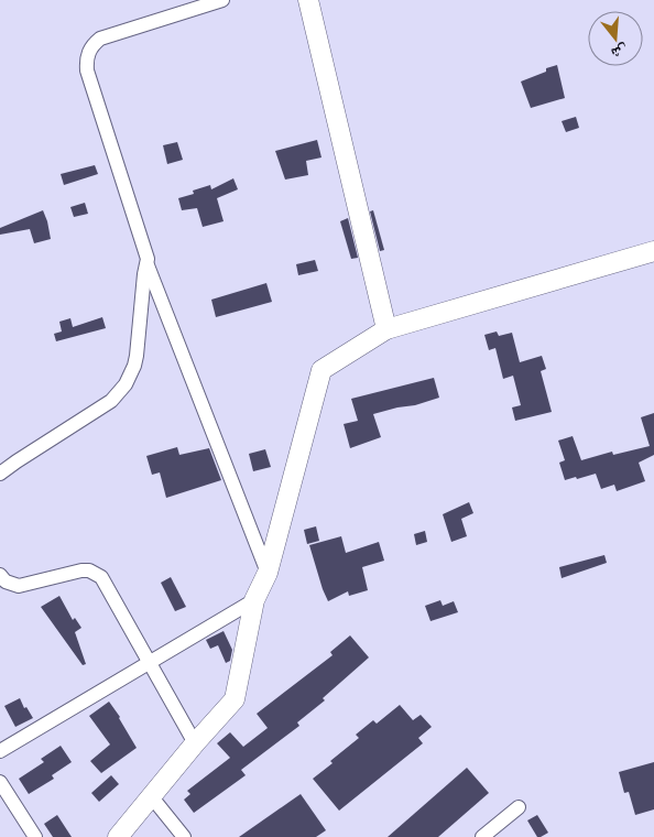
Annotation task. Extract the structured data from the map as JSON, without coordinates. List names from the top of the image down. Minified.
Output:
{"north":"bottom"}
